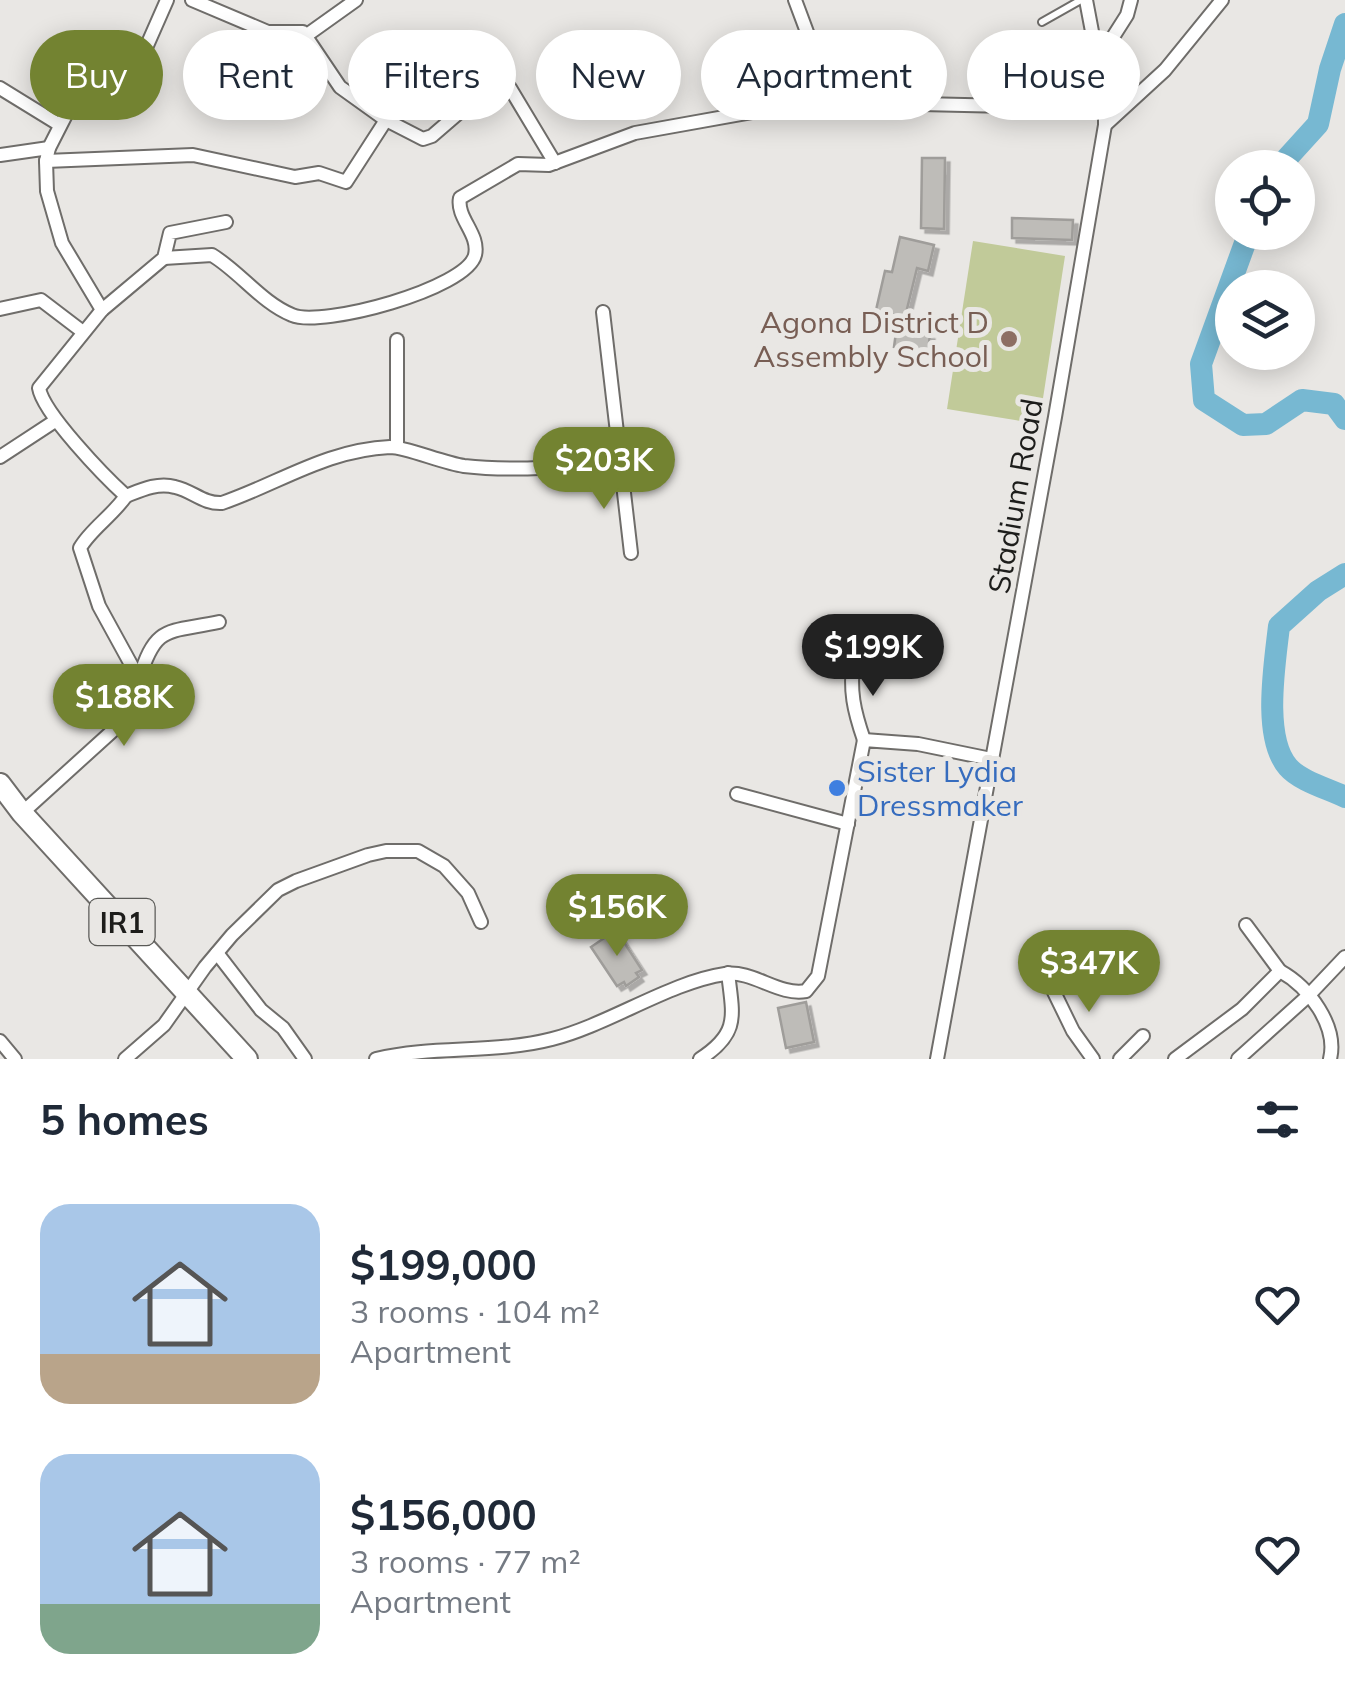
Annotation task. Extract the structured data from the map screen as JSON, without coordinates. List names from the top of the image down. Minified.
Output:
{"streets":{"main road":["IR1"],"street":["Stadium Road"]},"places":["Agona District D Assembly School","Sister Lydia Dressmaker"],"page":{"chip":["Buy","Rent","Filters","New","Apartment","House"],"price":["$203K","$199K","$188K","$156K","$347K"],"heading":"5 homes","list":[{"name":"$199,000","note":"3 rooms · 104 m² · Apartment"},{"name":"$156,000","note":"3 rooms · 77 m² · Apartment"}]}}
